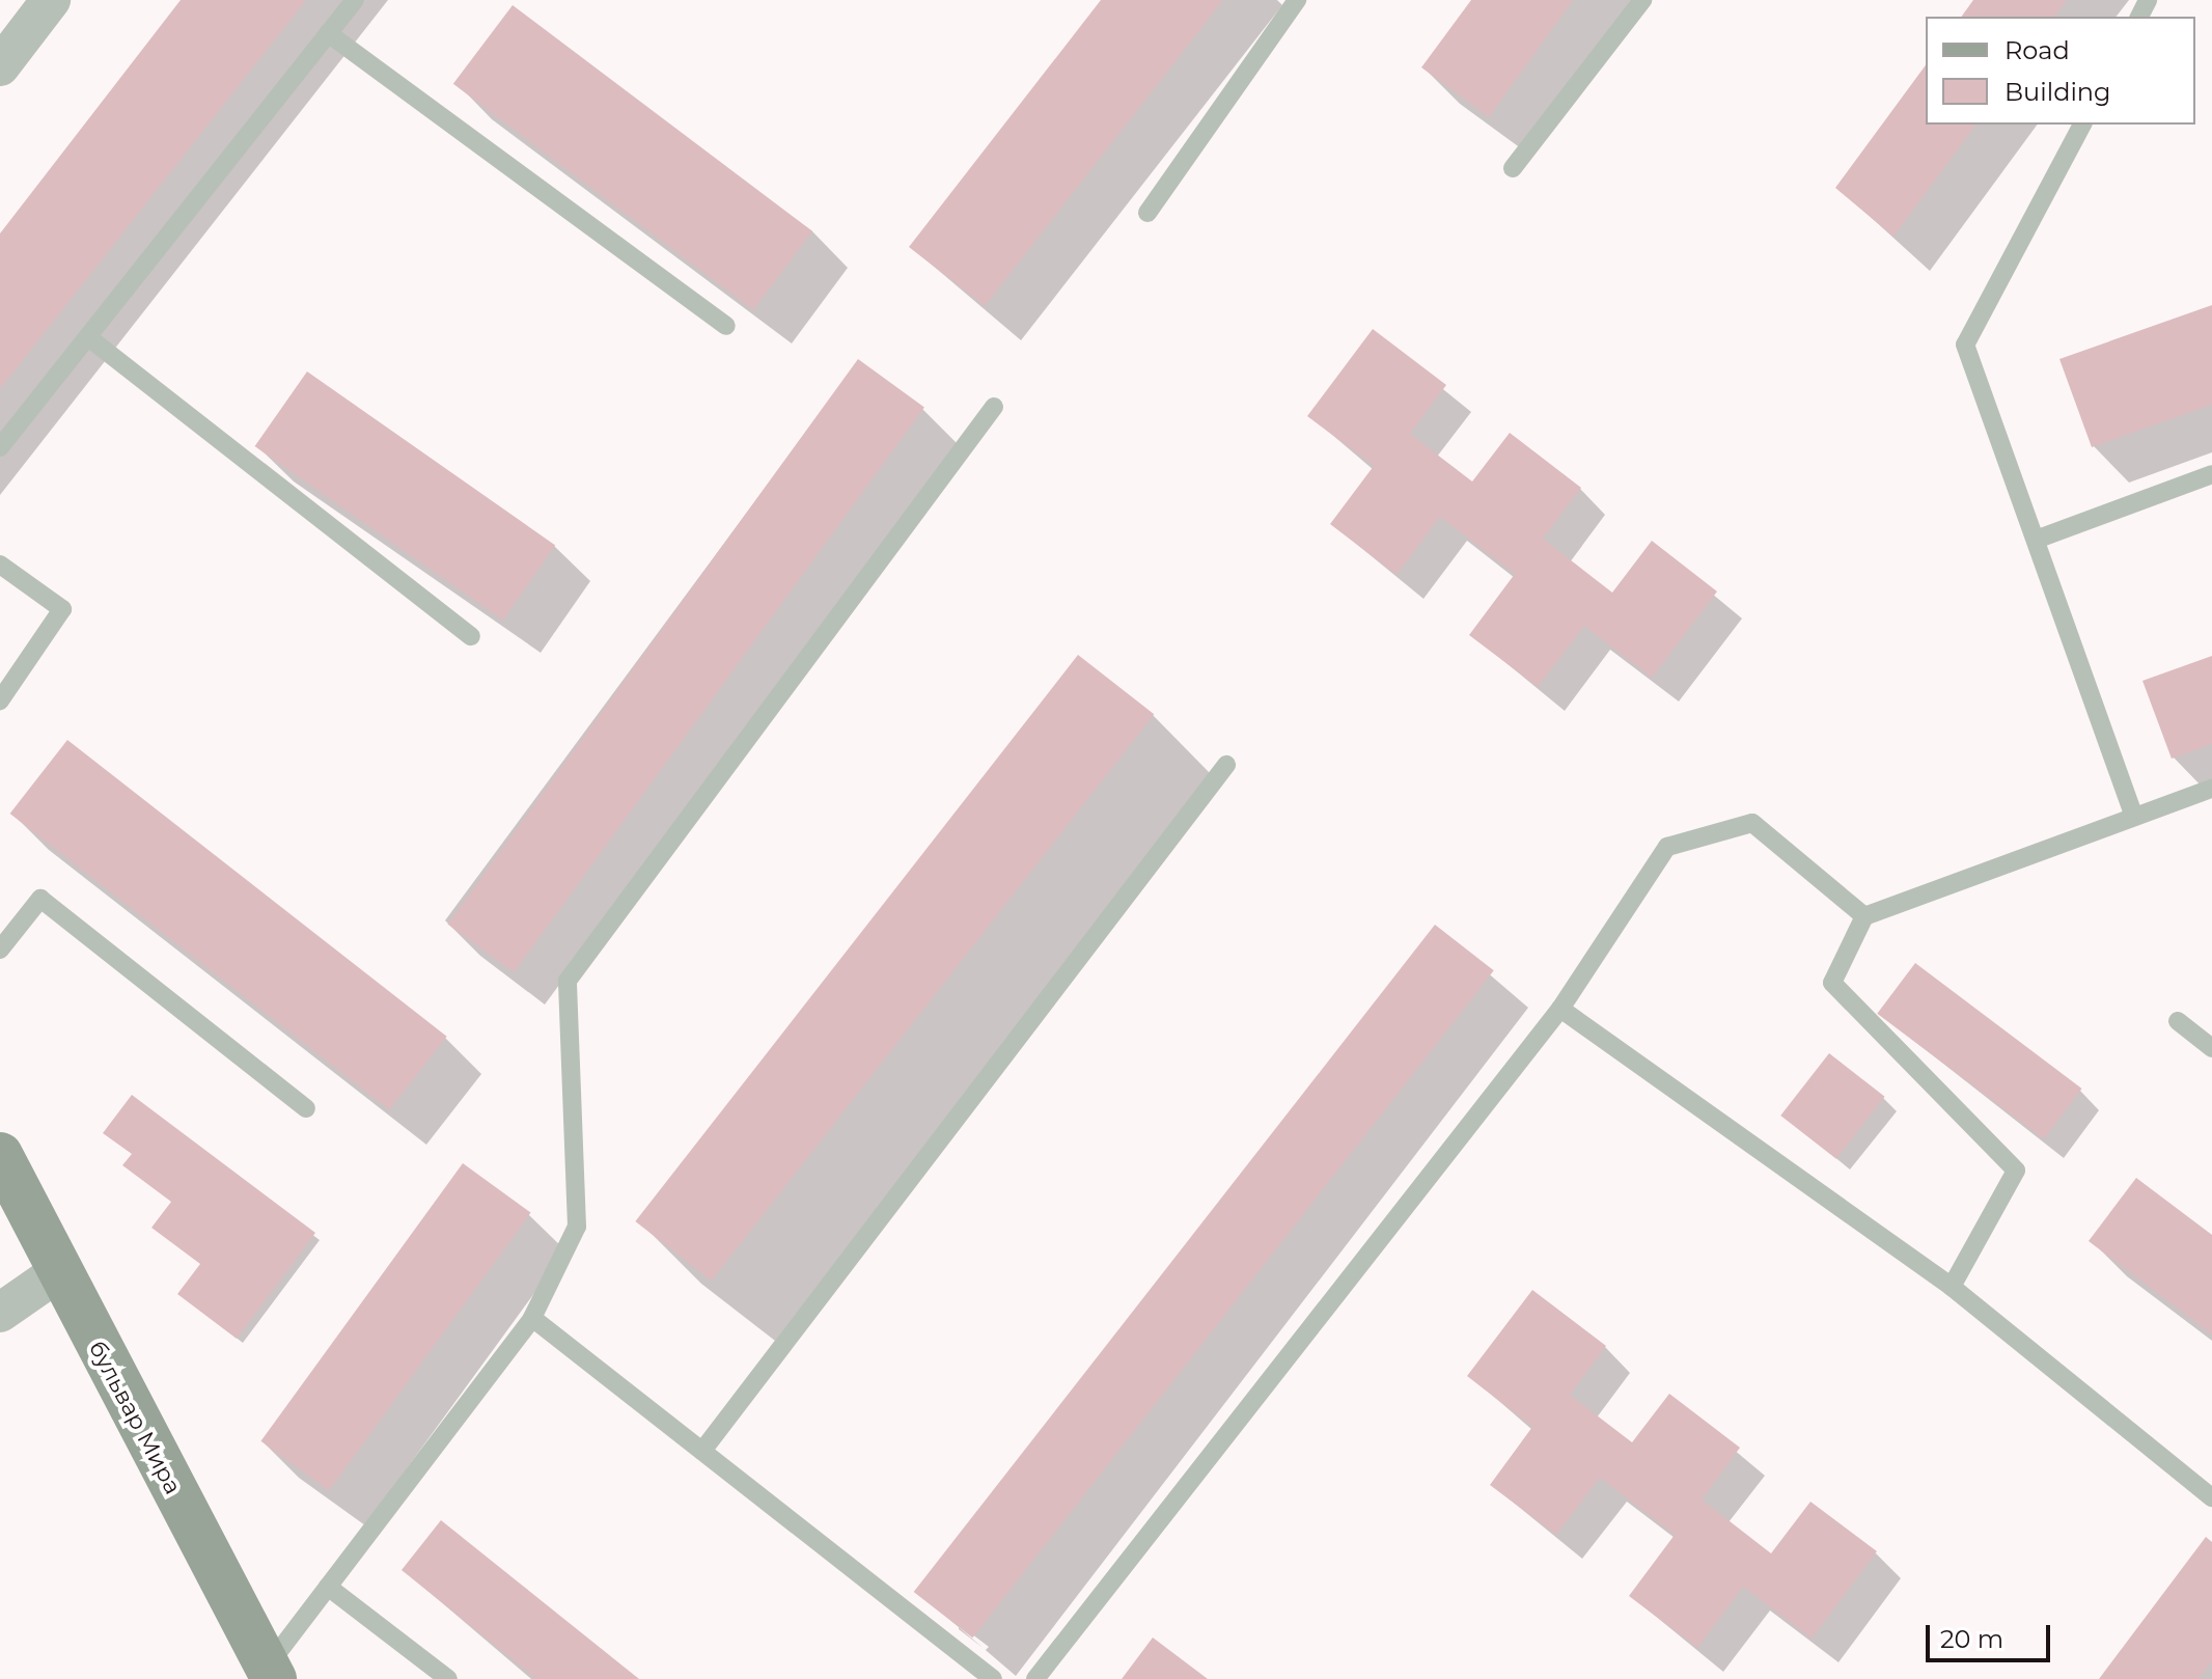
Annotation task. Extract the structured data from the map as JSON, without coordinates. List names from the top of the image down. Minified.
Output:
{"streets":{"street":["бульвар Мира"]},"legend":["Road","Building"],"scale_bar":"20 m"}
